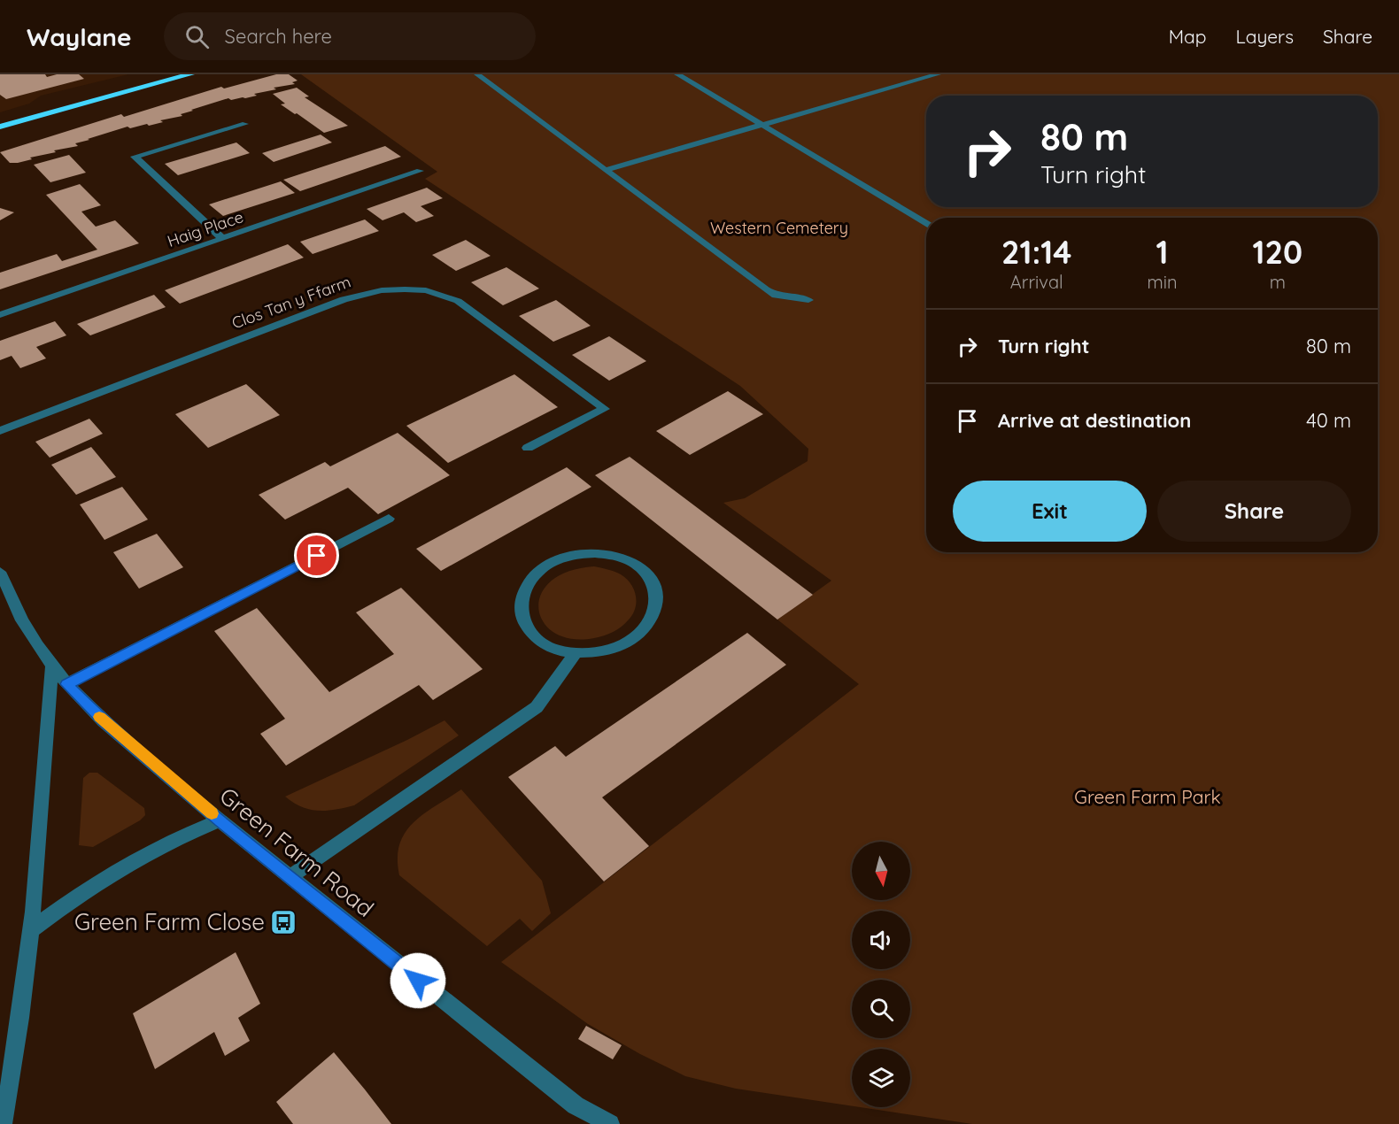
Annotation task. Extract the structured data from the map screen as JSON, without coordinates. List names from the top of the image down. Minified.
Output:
{"streets":{"street":["Haig Place","Clos Tan y Ffarm","Green Farm Road"]},"parks":["Western Cemetery","Green Farm Park"],"places":{"bus stop":["Green Farm Close"]},"north":"bottom","page":{"header":"Waylane","search":"Search here","nav":["Map","Layers","Share"],"turn":["80 m","Turn right"],"eta":["21:14","Arrival","1","min","120","m"],"list":[{"name":"Turn right","value":"80 m"},{"name":"Arrive at destination","value":"40 m"}],"buttons":["Exit","Share"]}}
